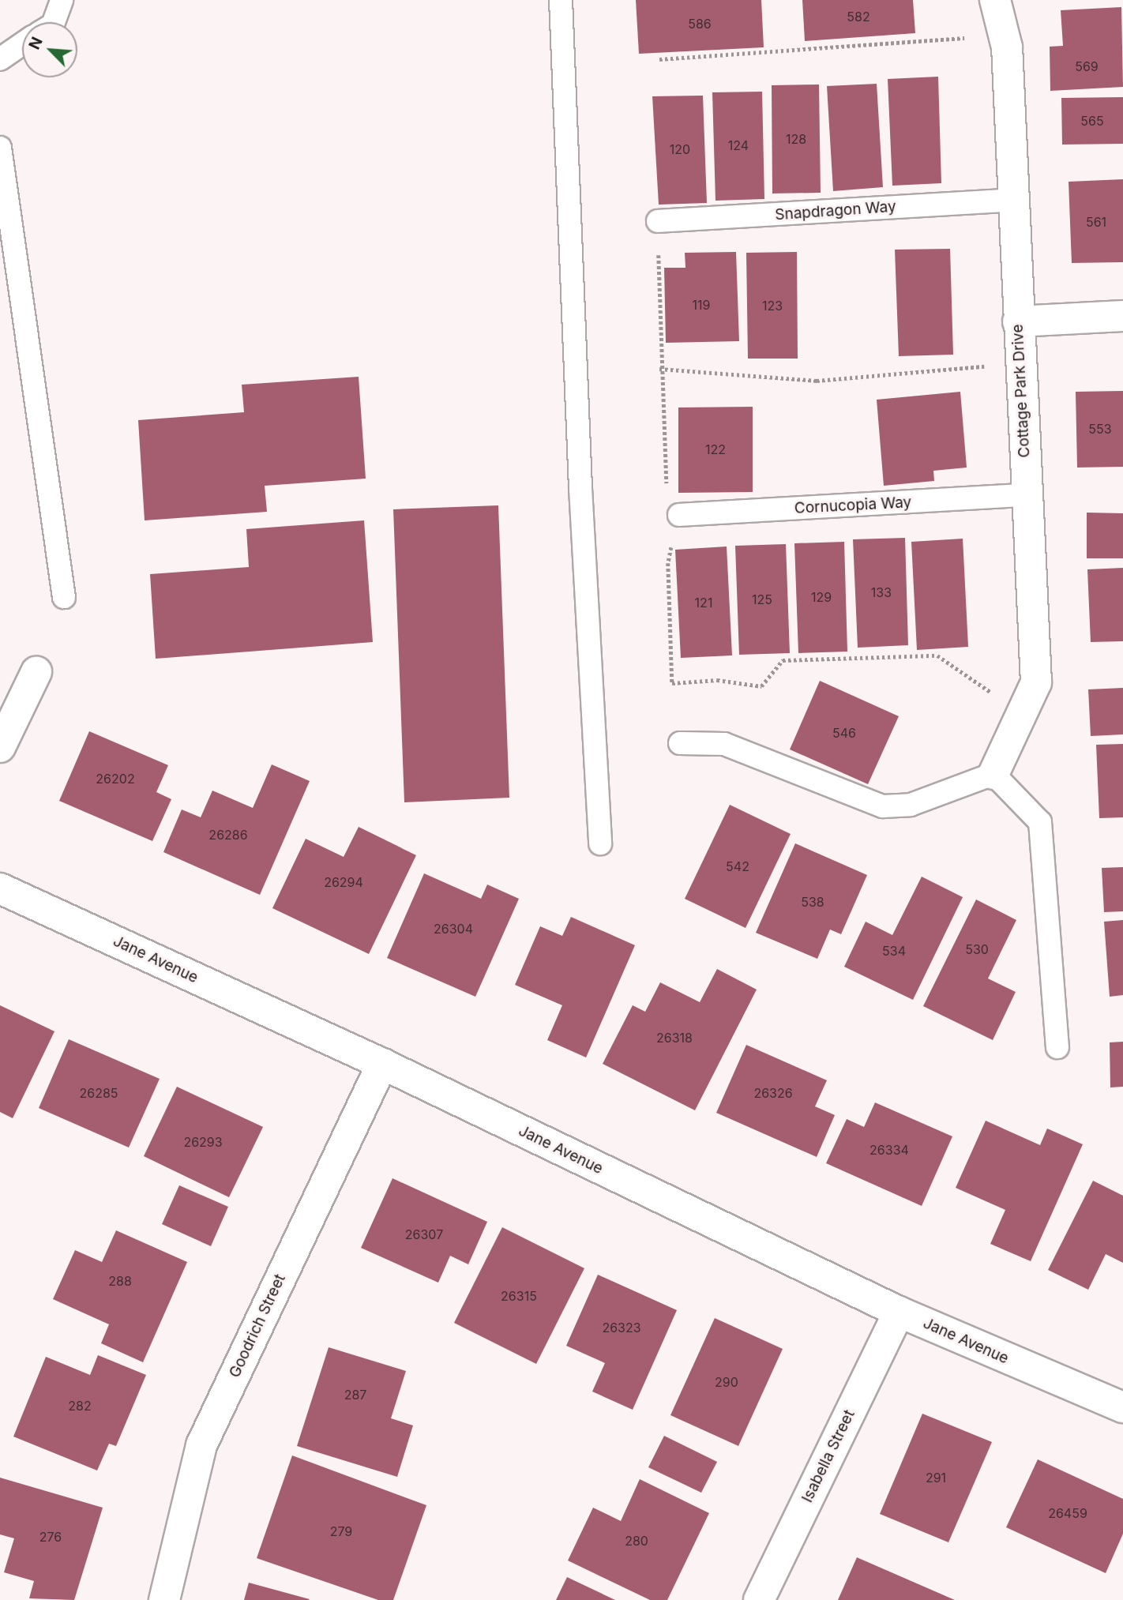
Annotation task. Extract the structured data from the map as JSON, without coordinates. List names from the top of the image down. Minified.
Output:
{"streets":{"street":["Cottage Park Drive","Jane Avenue","Goodrich Street","Isabella Street"],"lane":["Snapdragon Way","Cornucopia Way"]},"crossings":[["Snapdragon Way","Cottage Park Drive"],["Cottage Park Drive","Cornucopia Way"],["Jane Avenue","Goodrich Street"],["Jane Avenue","Isabella Street"]],"house_numbers":["582","586","569","565","128","124","120","561","119","123","553","122","133","129","125","121","546","26202","26286","542","26294","538","26304","530","534","26318","26285","26326","26293","26334","26307","288","26315","26323","290","287","282","291","26459","279","276","280"],"north":"top left"}
